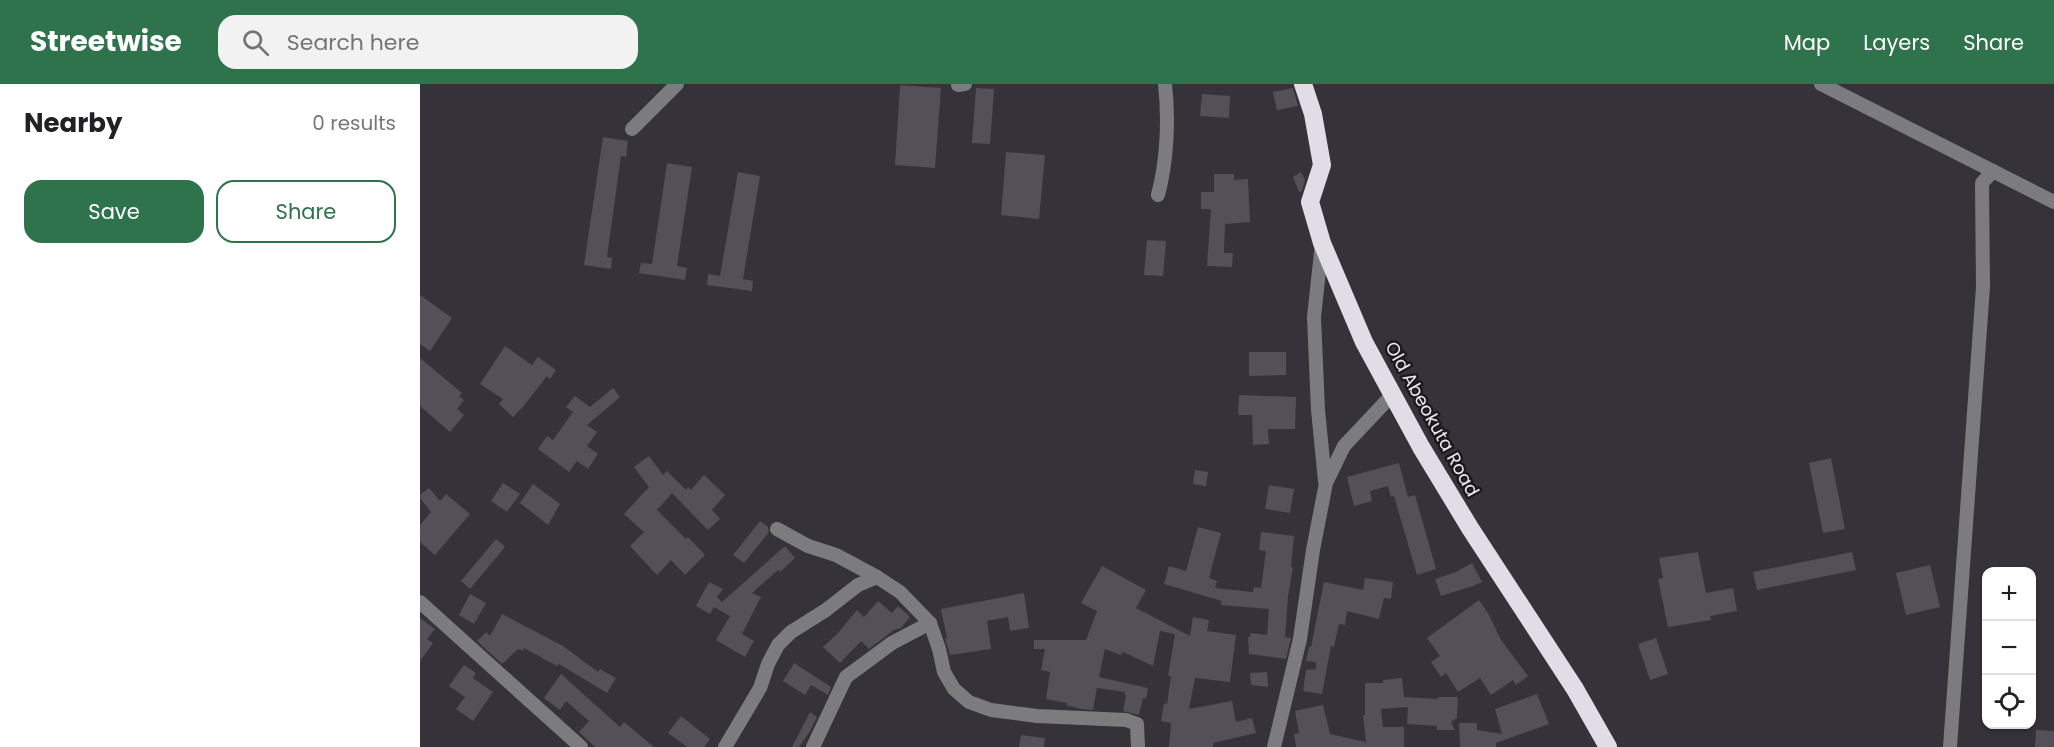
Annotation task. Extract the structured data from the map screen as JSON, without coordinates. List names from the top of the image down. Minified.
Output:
{"streets":{"highway":["Old Abeokuta Road"]},"page":{"header":"Streetwise","search":"Search here","nav":["Map","Layers","Share"],"heading":["Nearby","0 results"],"buttons":["Save","Share"],"map_buttons":["+","−"]}}
